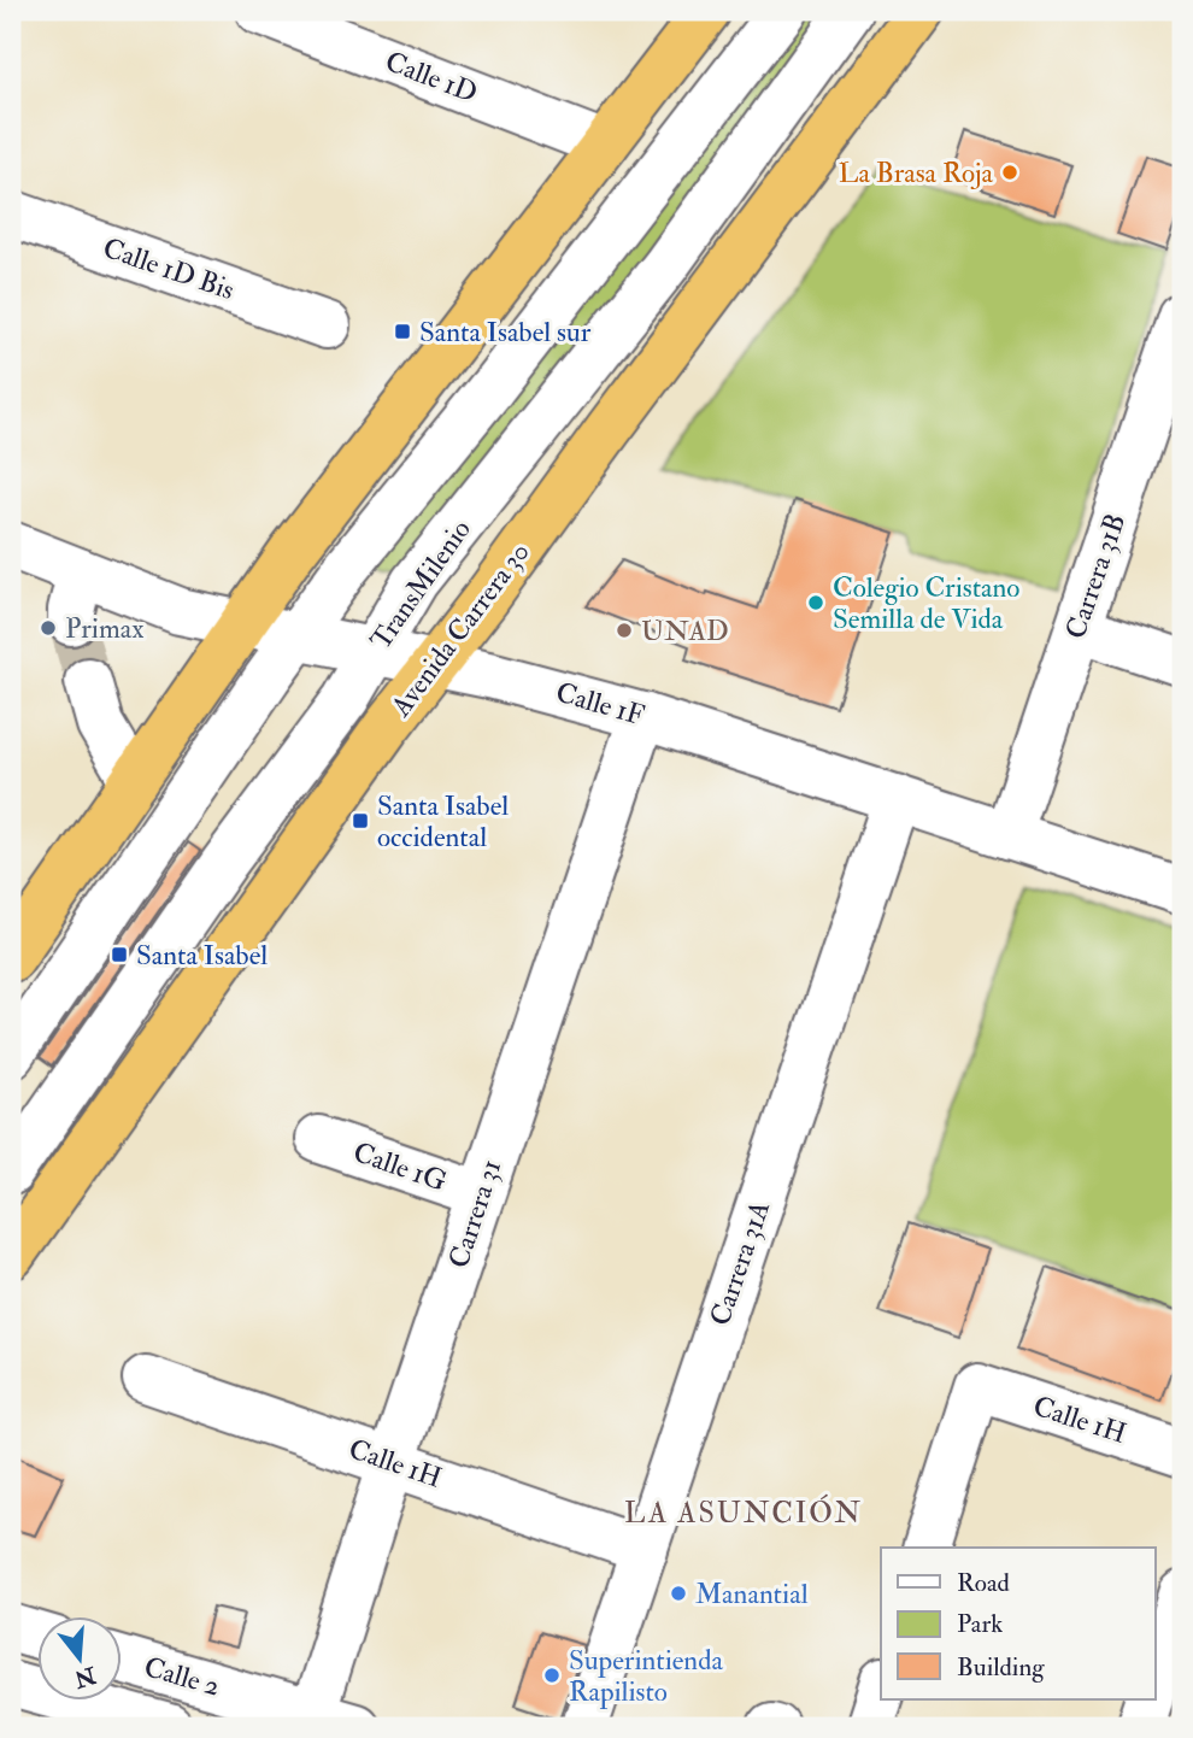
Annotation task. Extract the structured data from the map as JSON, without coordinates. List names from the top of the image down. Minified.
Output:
{"streets":{"highway":["Avenida Carrera 30"],"street":["Calle 1D","Calle 1D Bis","Carrera 31B","TransMilenio","Calle 1F","Calle 1G","Carrera 31","Carrera 31A","Calle 1H","Calle 2"]},"crossings":[["Carrera 31B","Calle 1F"],["TransMilenio","Calle 1F"],["Avenida Carrera 30","Calle 1F"],["Calle 1F","Carrera 31"],["Calle 1F","Carrera 31A"],["Calle 1G","Carrera 31"],["Carrera 31","Calle 1H"],["Carrera 31","Calle 2"],["Carrera 31A","Calle 1H"]],"districts":["LA ASUNCIÓN"],"places":{"other":["La Brasa Roja","Colegio Cristano Semilla de Vida","Primax","UNAD","Manantial","Superintienda Rapilisto"],"transit":["Santa Isabel sur","Santa Isabel occidental","Santa Isabel"]},"legend":["Road","Park","Building"],"north":"bottom"}
